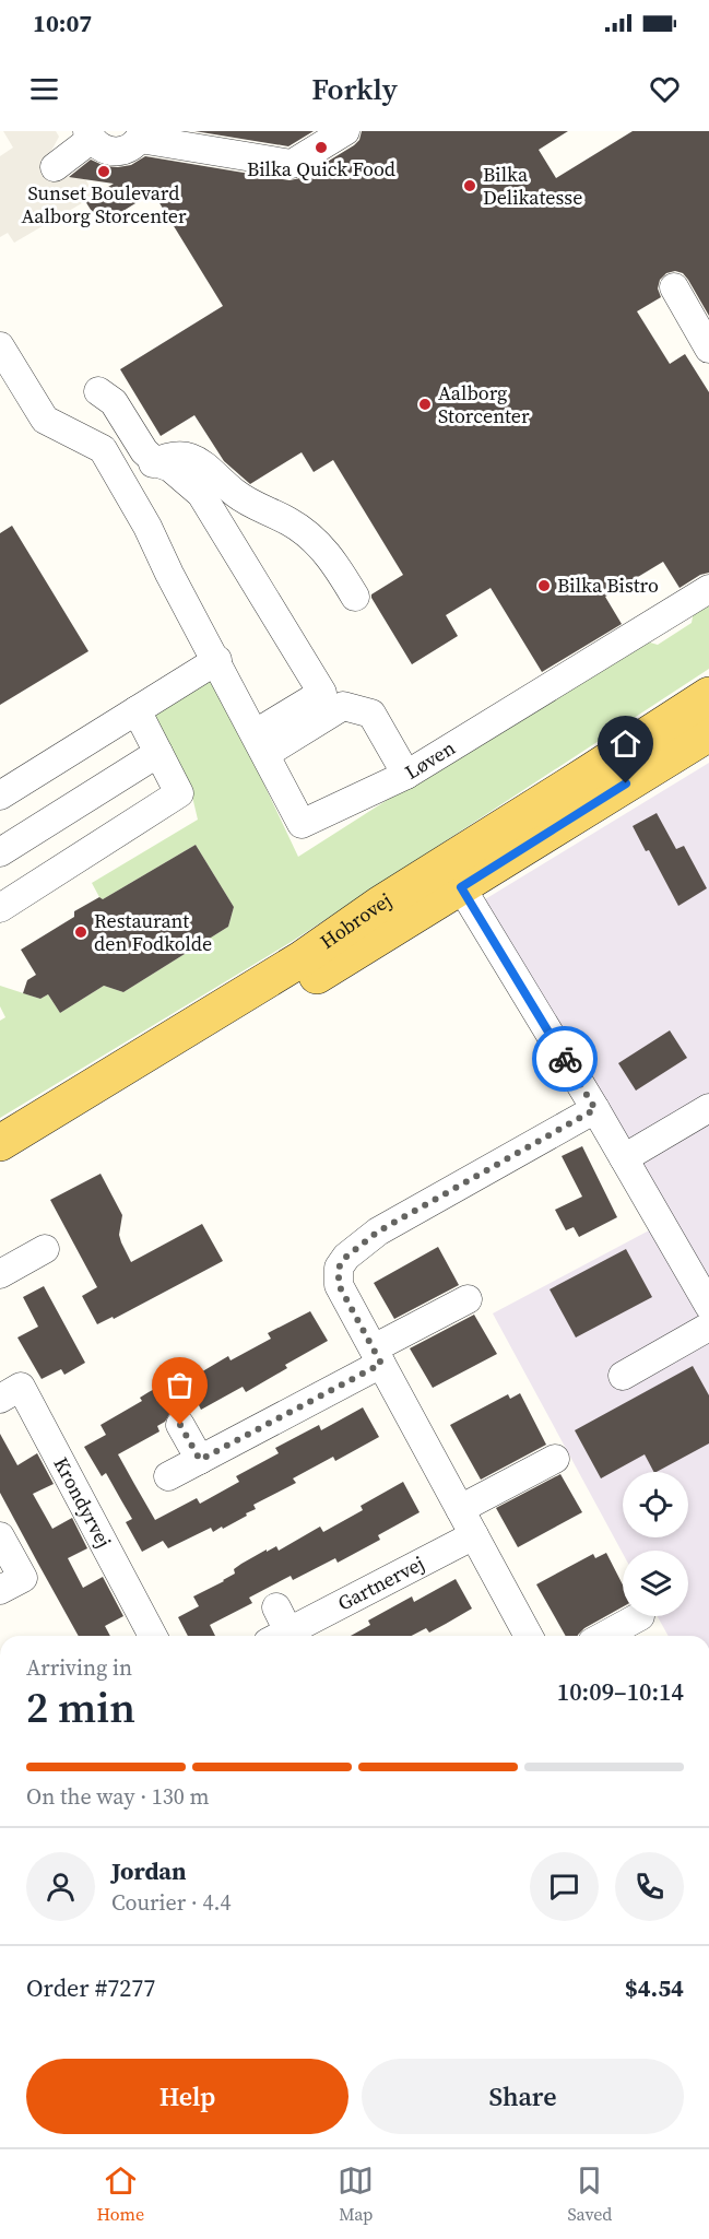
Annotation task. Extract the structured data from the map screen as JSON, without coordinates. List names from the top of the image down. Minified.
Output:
{"streets":{"main road":["Hobrovej"],"street":["Løven","Krondyrvej","Gartnervej"]},"places":["Bilka Quick Food","Sunset Boulevard Aalborg Storcenter","Bilka Delikatesse","Aalborg Storcenter","Bilka Bistro","Restaurant den Fodkolde"],"page":{"status":"10:07","header":"Forkly","heading":["2 min","Arriving in","10:09–10:14"],"panel":["Jordan","Courier · 4.4","Order #7277","$4.54"],"bar":"On the way · 130 m","buttons":["Help","Share"],"tabs":["Home","Map","Saved"]}}
